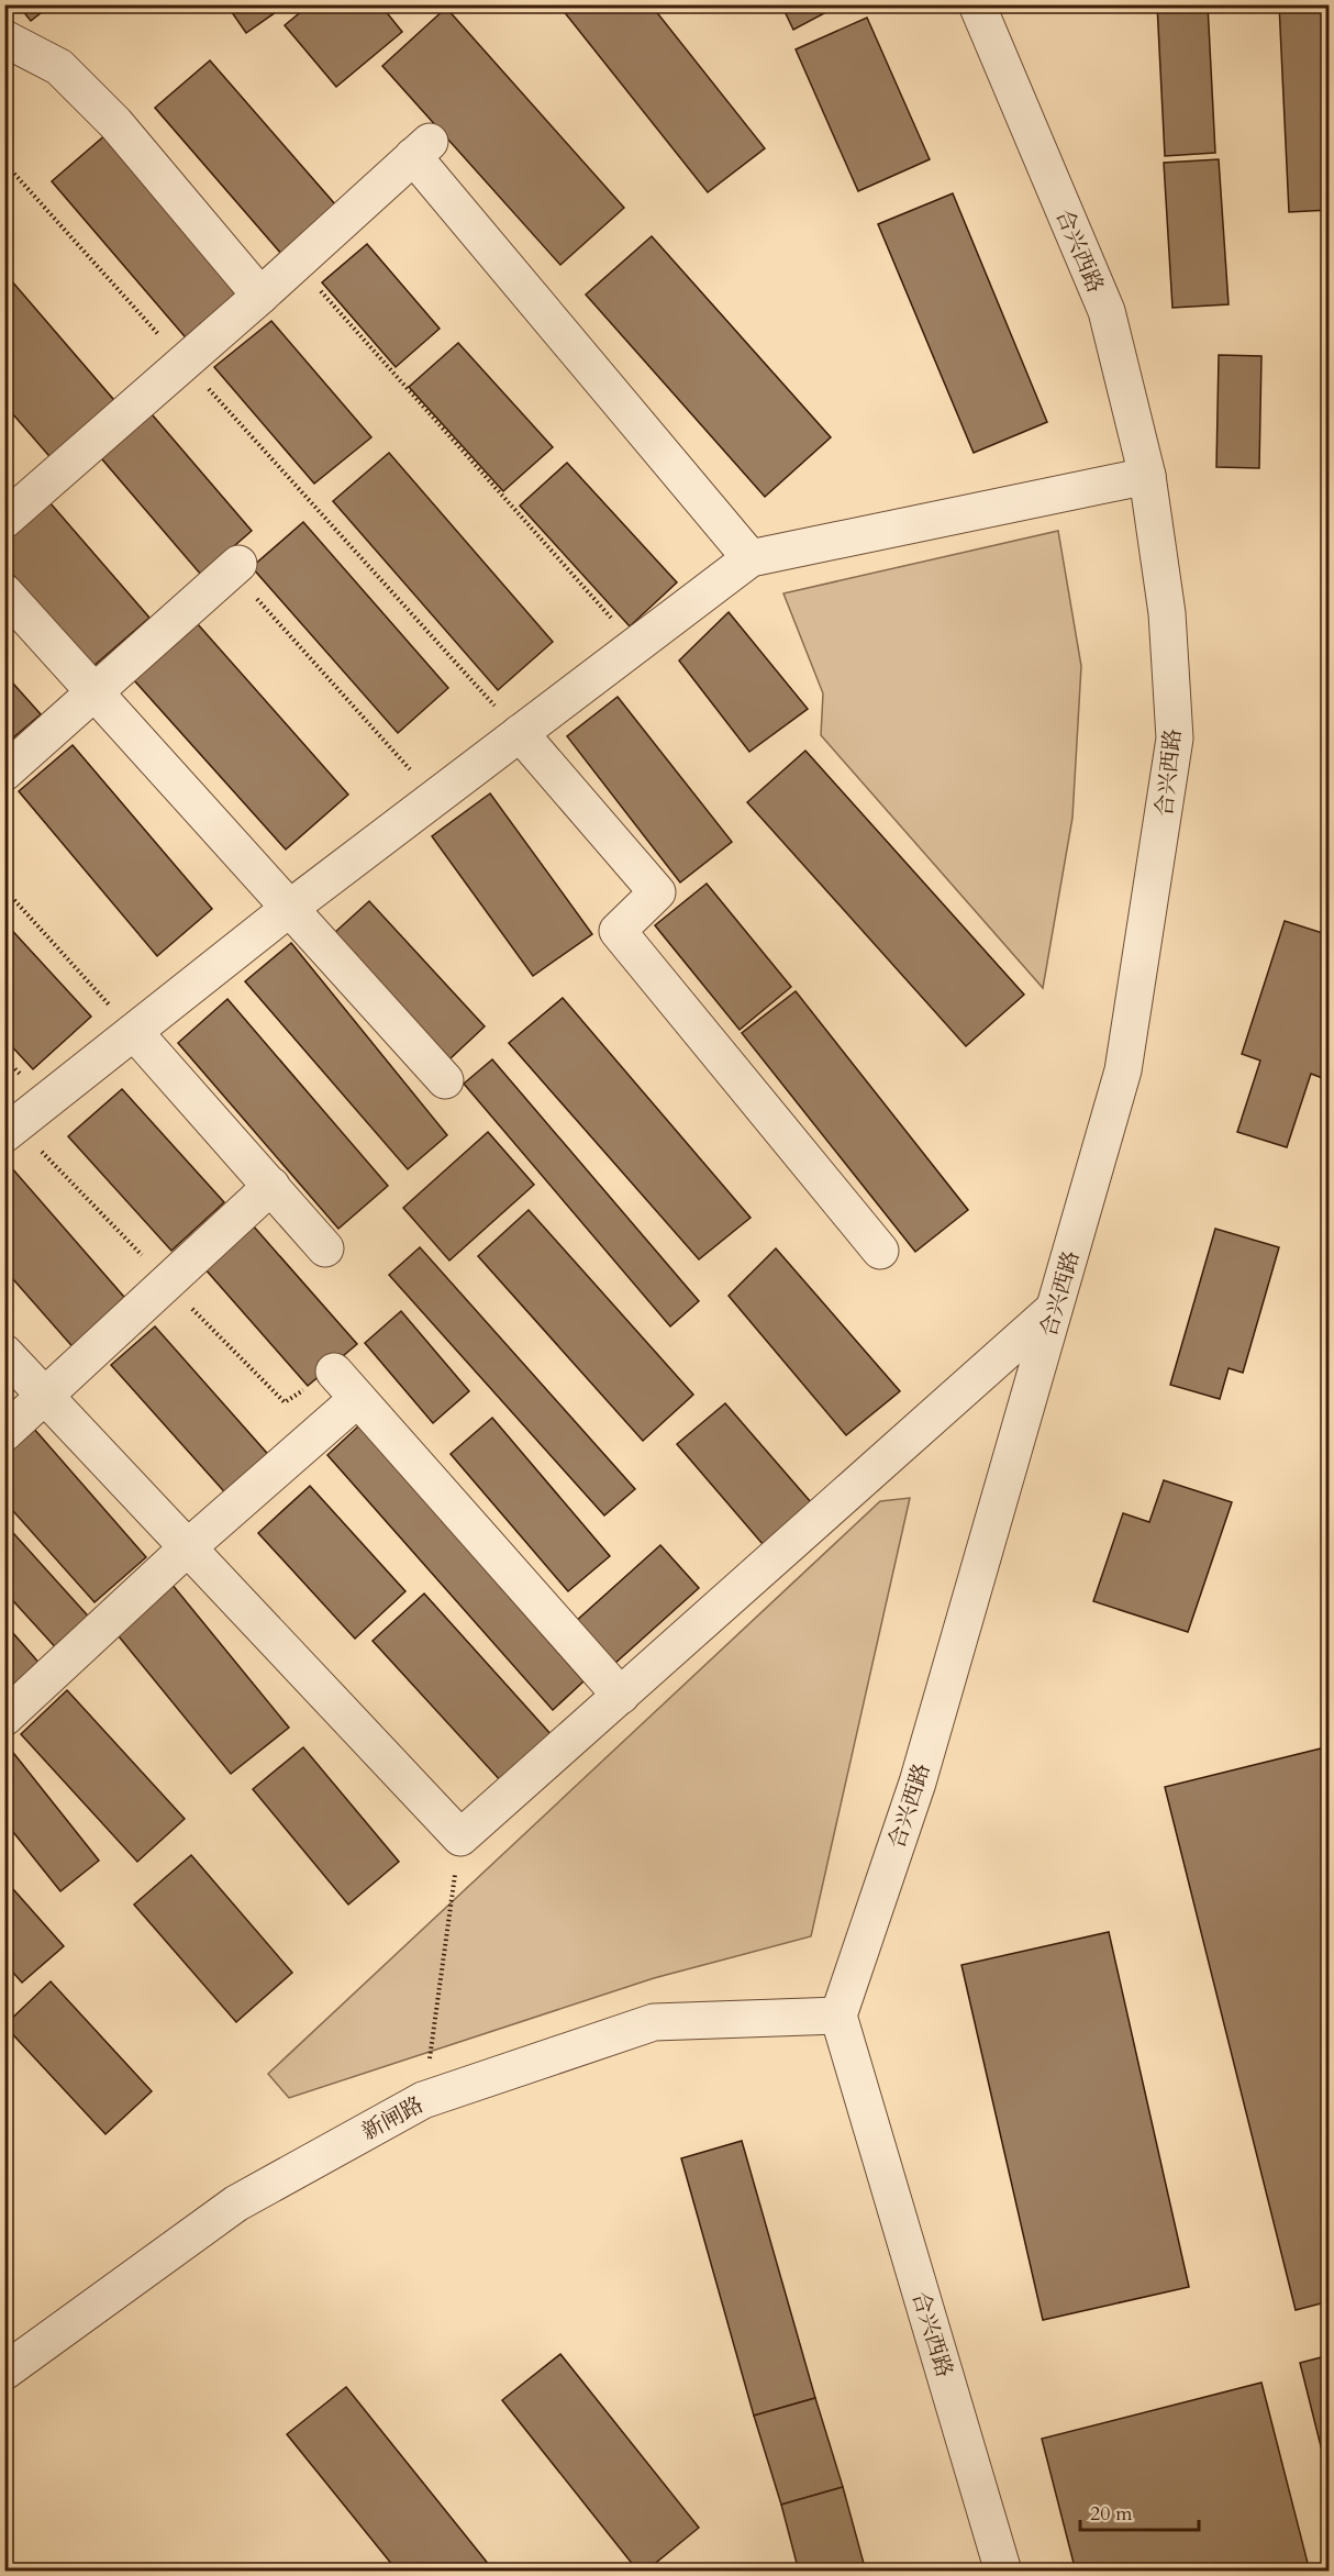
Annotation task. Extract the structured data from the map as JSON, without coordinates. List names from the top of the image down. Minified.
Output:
{"streets":{"street":["合兴西路","新闸路"]},"crossings":[["合兴西路","新闸路"]],"scale_bar":"20 m"}
